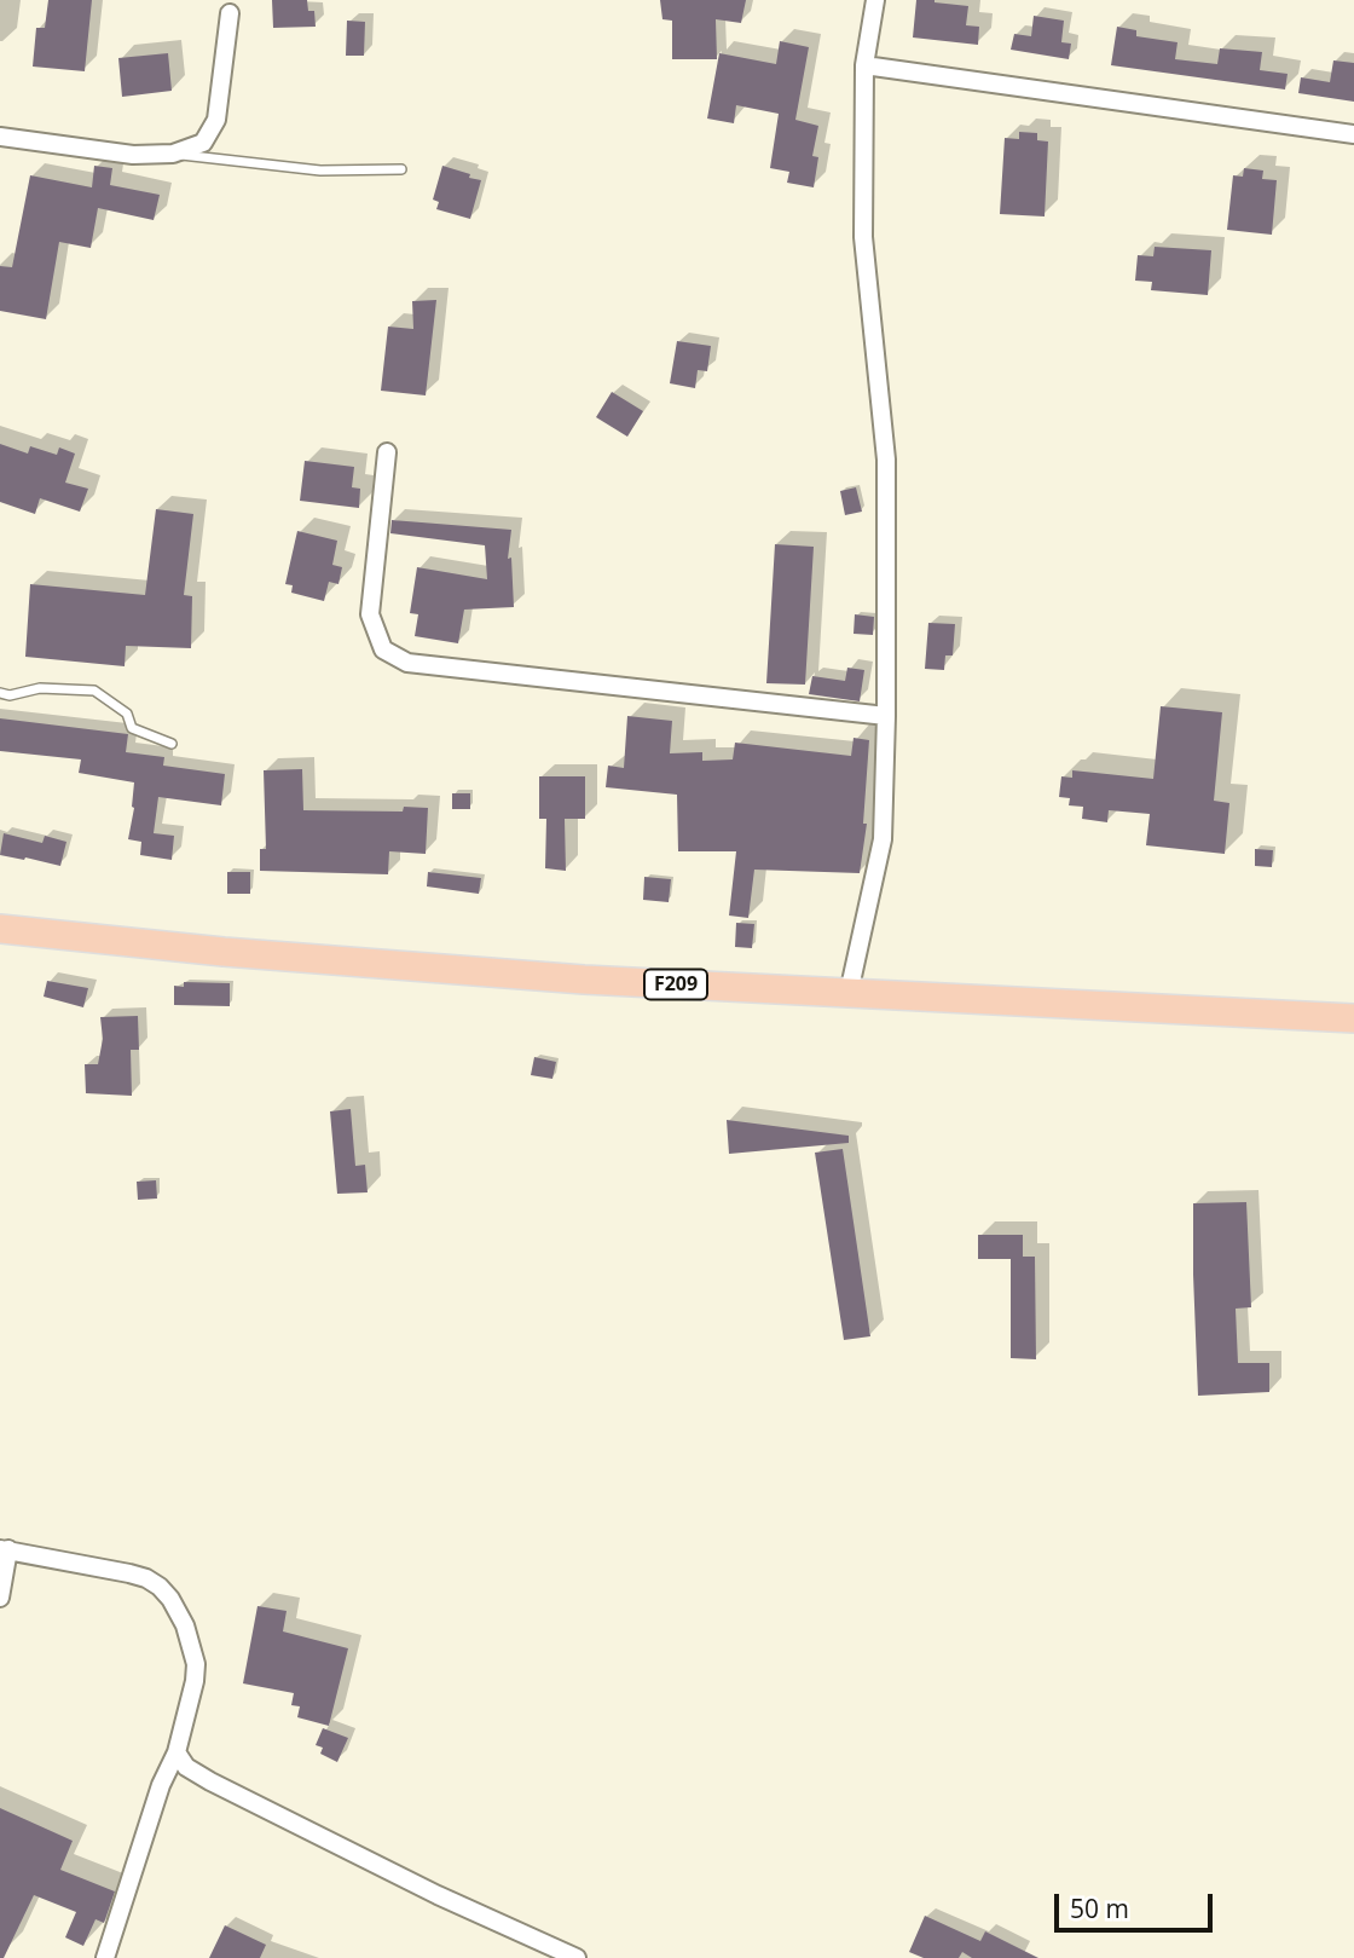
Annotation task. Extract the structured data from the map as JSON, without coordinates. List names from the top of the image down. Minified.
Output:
{"streets":{"main road":["F209"]},"scale_bar":"50 m"}
